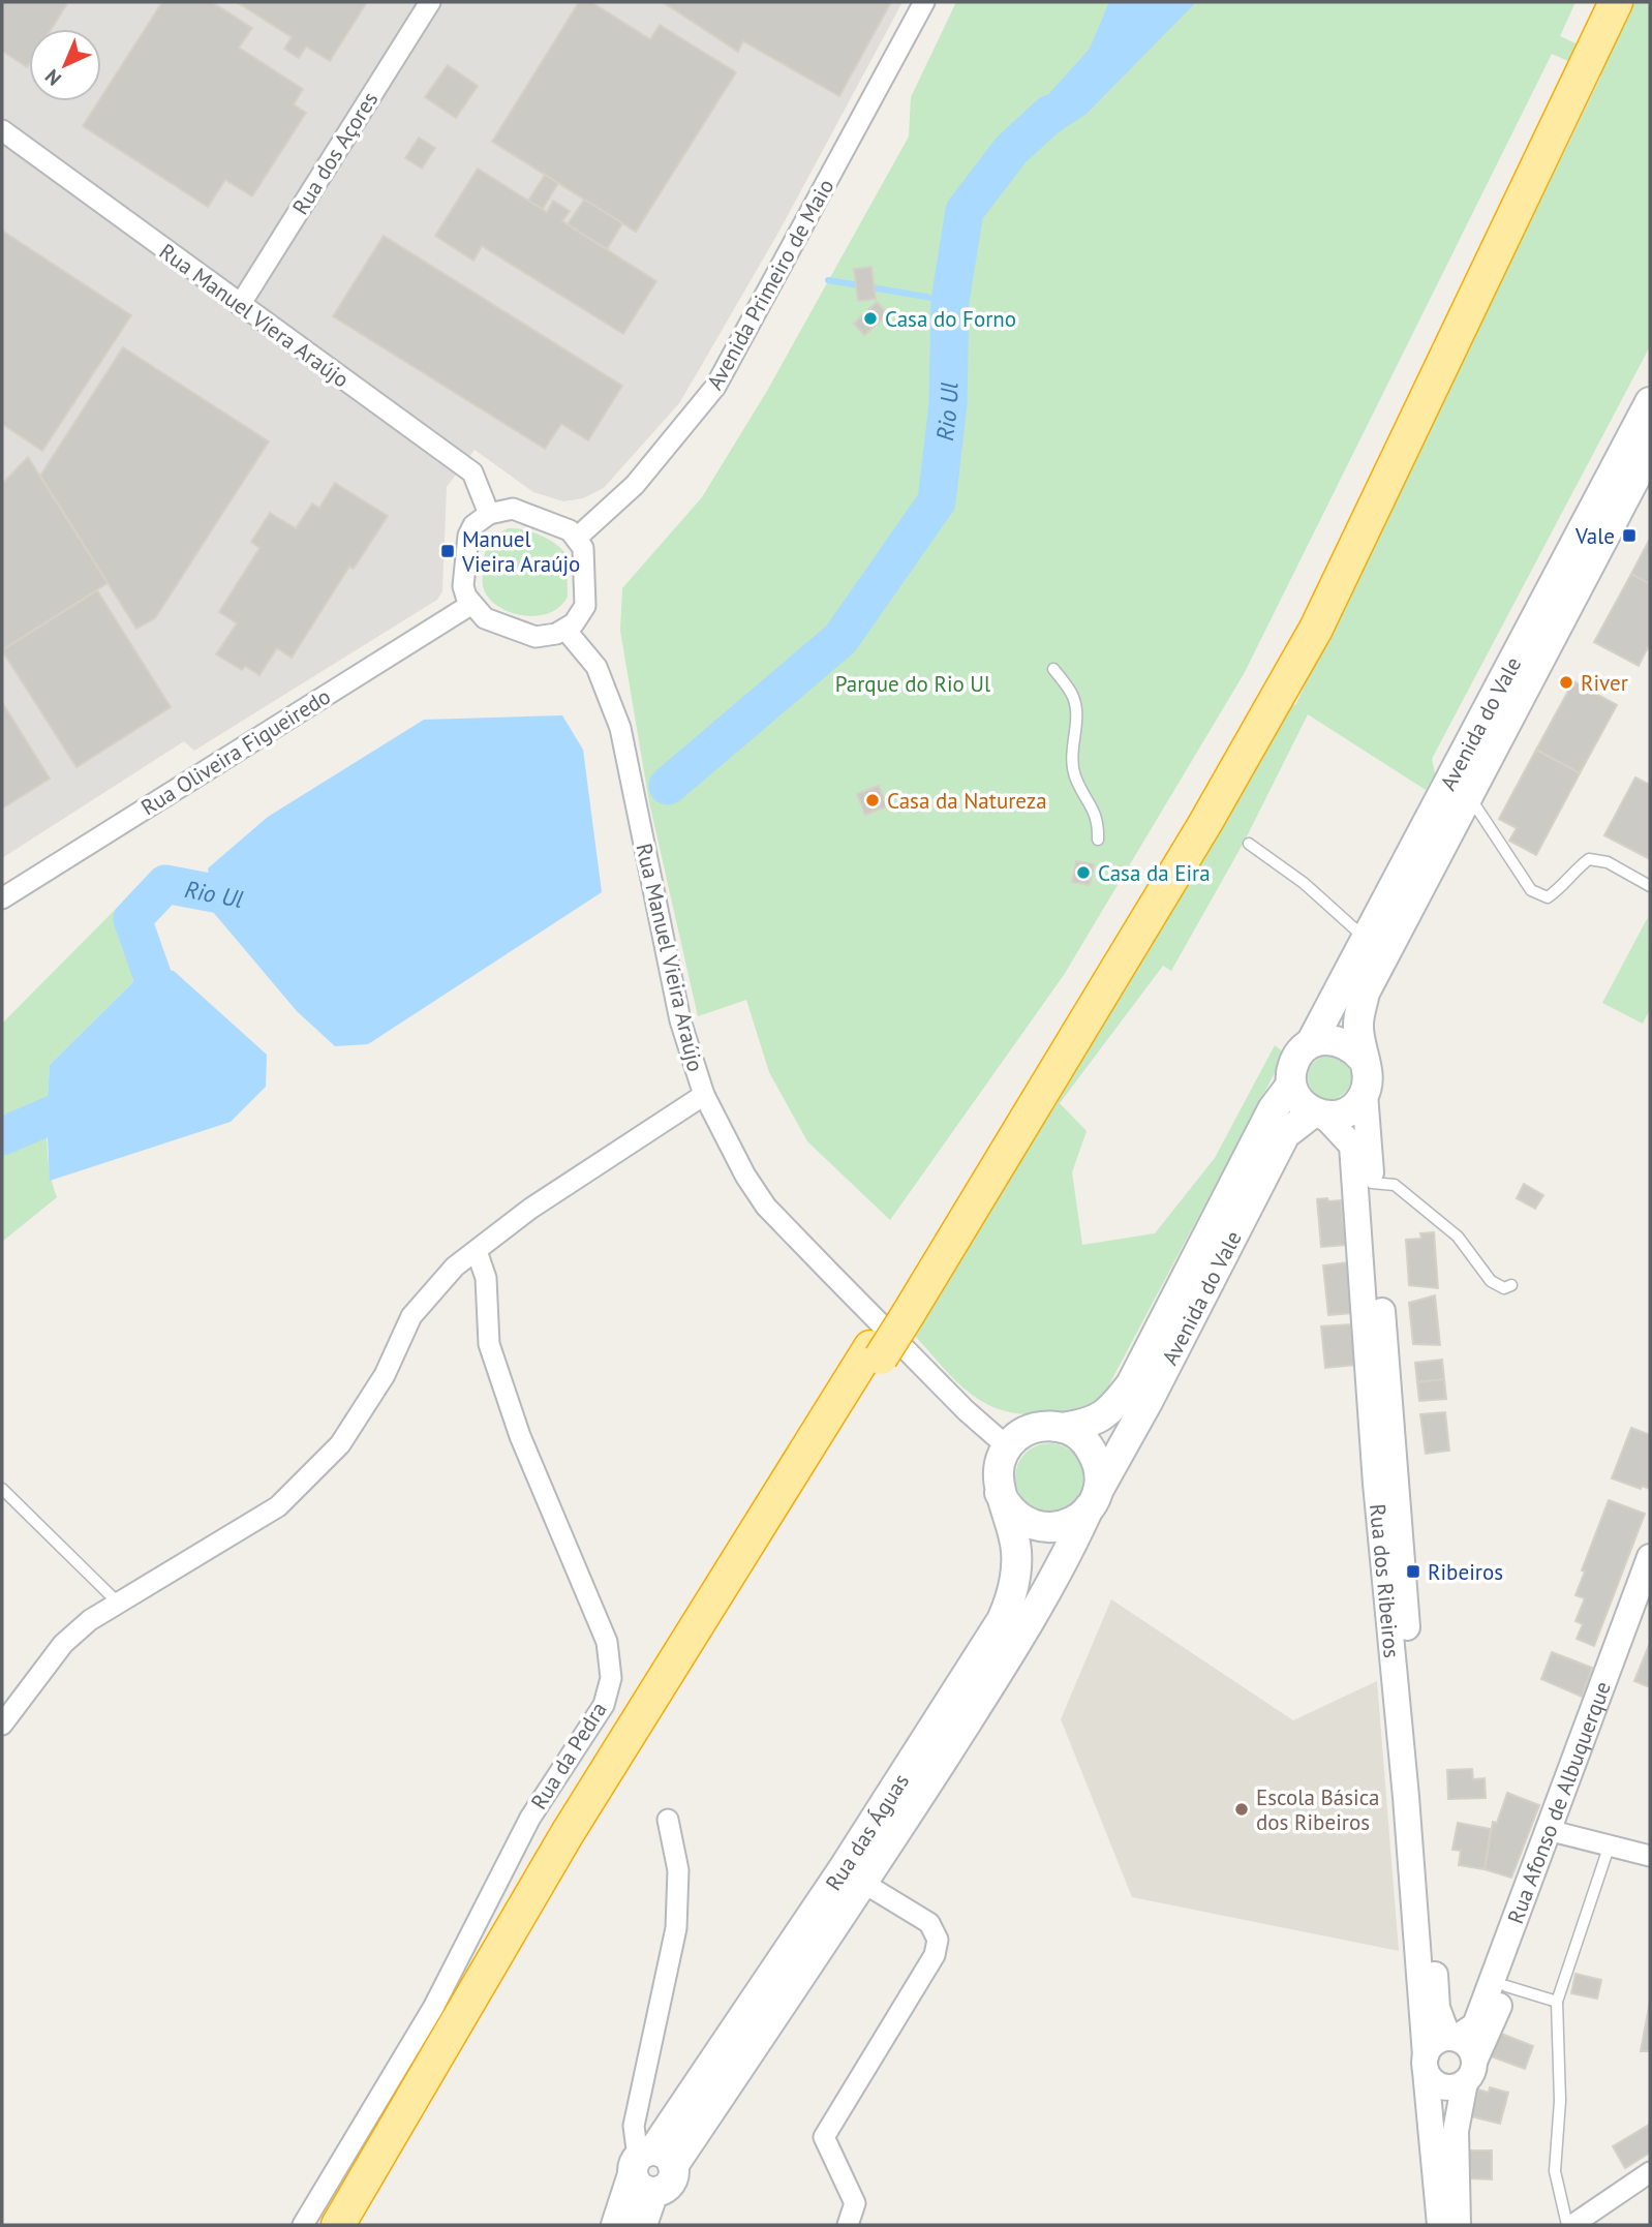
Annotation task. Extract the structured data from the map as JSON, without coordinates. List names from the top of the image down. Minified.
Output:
{"streets":{"main road":["Avenida do Vale","Rua das Águas"],"street":["Rua dos Açores","Avenida Primeiro de Maio","Rua Manuel Viera Araújo","Rua Oliveira Figueiredo","Rua Manuel Vieira Araújo","Rua dos Ribeiros","Rua da Pedra","Rua Afonso de Albuquerque"]},"crossings":[["Rua dos Açores","Rua Manuel Viera Araújo"],["Avenida Primeiro de Maio","Rua Manuel Viera Araújo"],["Avenida Primeiro de Maio","Rua Oliveira Figueiredo"],["Avenida Primeiro de Maio","Rua Manuel Vieira Araújo"],["Rua Manuel Viera Araújo","Rua Oliveira Figueiredo"],["Rua Manuel Viera Araújo","Rua Manuel Vieira Araújo"],["Avenida do Vale","Rua Manuel Vieira Araújo"],["Avenida do Vale","Rua dos Ribeiros"],["Avenida do Vale","Rua das Águas"],["Rua Oliveira Figueiredo","Rua Manuel Vieira Araújo"],["Rua Manuel Vieira Araújo","Rua das Águas"],["Rua dos Ribeiros","Rua Afonso de Albuquerque"]],"water":["Rio Ul"],"parks":["Parque do Rio Ul"],"places":{"other":["Casa do Forno","River","Casa da Natureza","Casa da Eira","Escola Básica dos Ribeiros"],"transit":["Vale","Manuel Vieira Araújo","Ribeiros"]},"north":"bottom left"}
